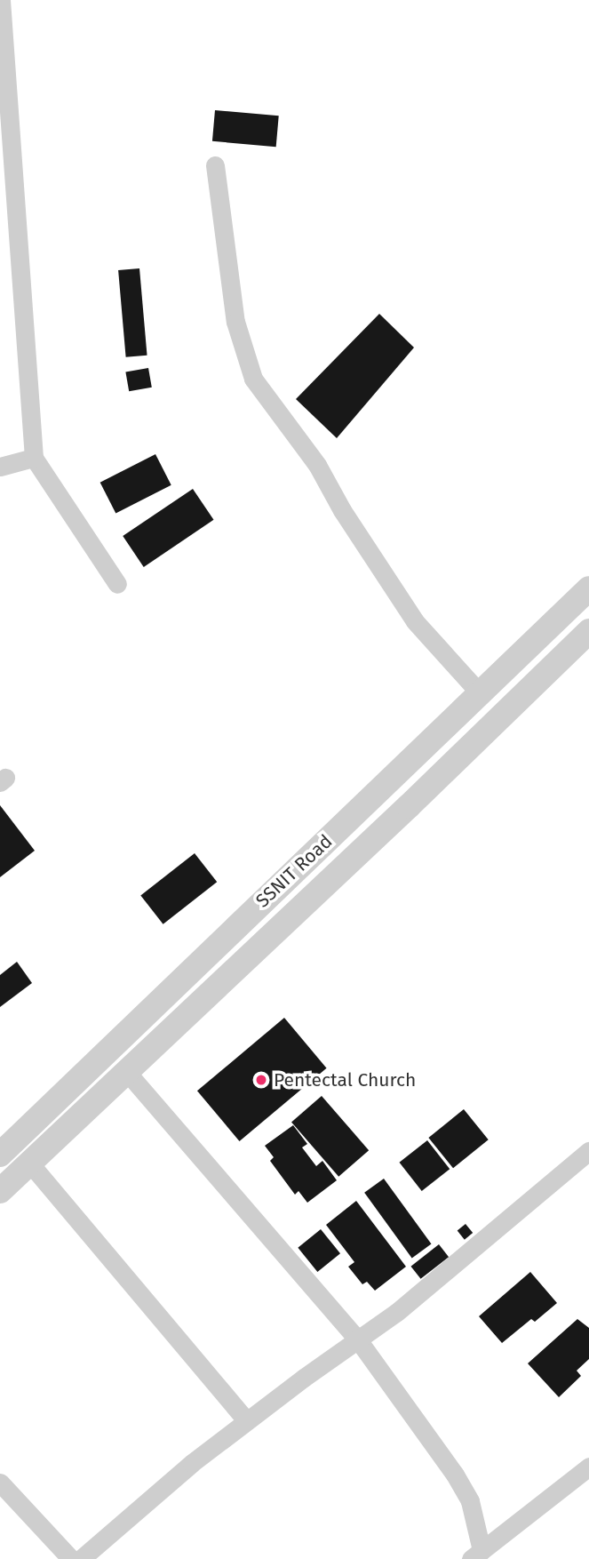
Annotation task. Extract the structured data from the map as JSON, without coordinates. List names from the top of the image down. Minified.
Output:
{"streets":{"street":["SSNIT Road"]},"places":["Pentectal Church"]}
